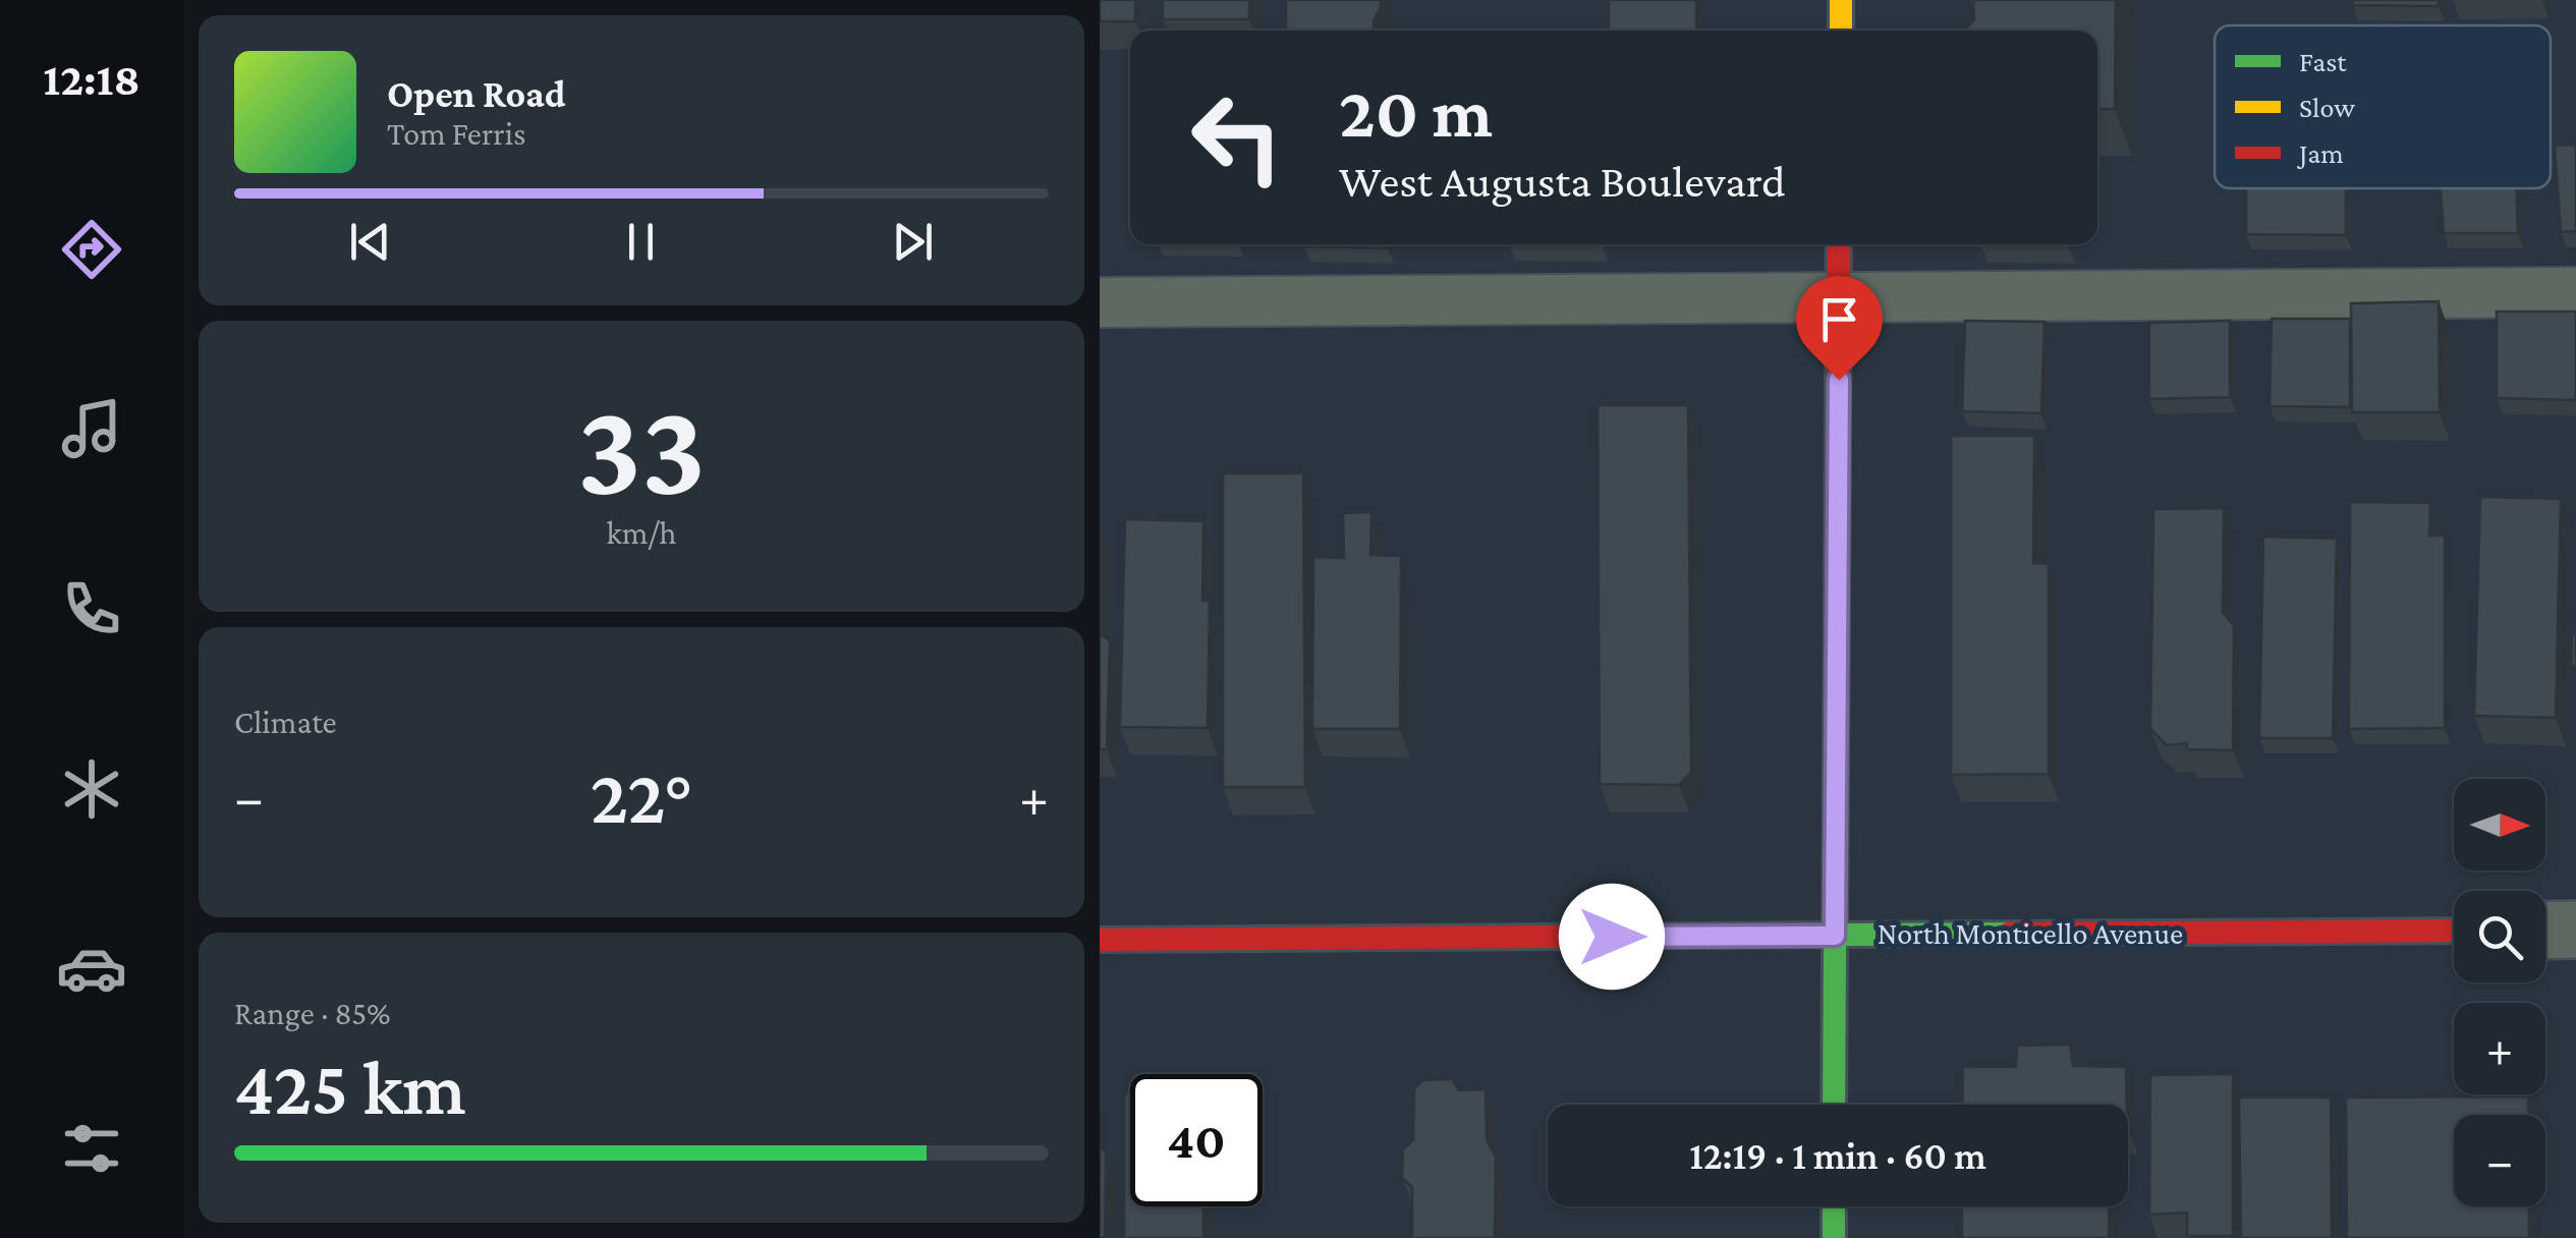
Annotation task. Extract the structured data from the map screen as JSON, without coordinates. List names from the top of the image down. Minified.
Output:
{"streets":{"street":["North Monticello Avenue"]},"legend":["Fast","Slow","Jam"],"north":"right","page":{"tabs":"12:18","turn":["20 m","West Augusta Boulevard"],"song":["Open Road","Tom Ferris"],"tile":[["33","km/h"],"Climate",["Range · 85%","425 km"]],"heat":["−","22°","+"],"map_buttons":["+","−"],"limit":"40","trip":"12:19 · 1 min · 60 m"}}
